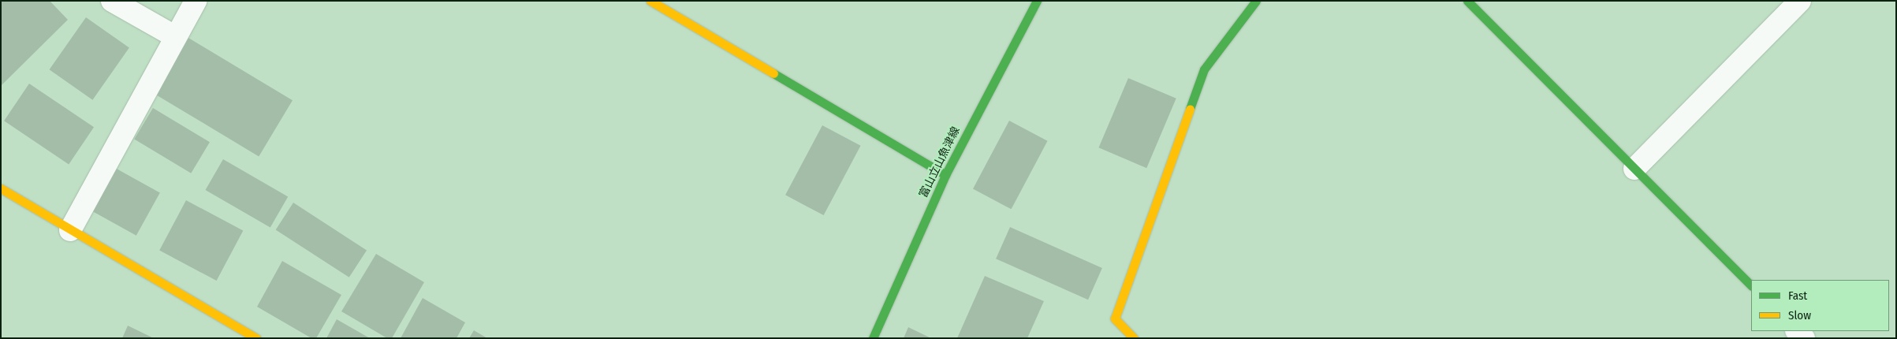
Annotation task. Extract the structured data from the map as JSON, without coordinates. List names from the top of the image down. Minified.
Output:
{"streets":{"street":["富山立山魚津線"]},"legend":["Fast","Slow"]}
